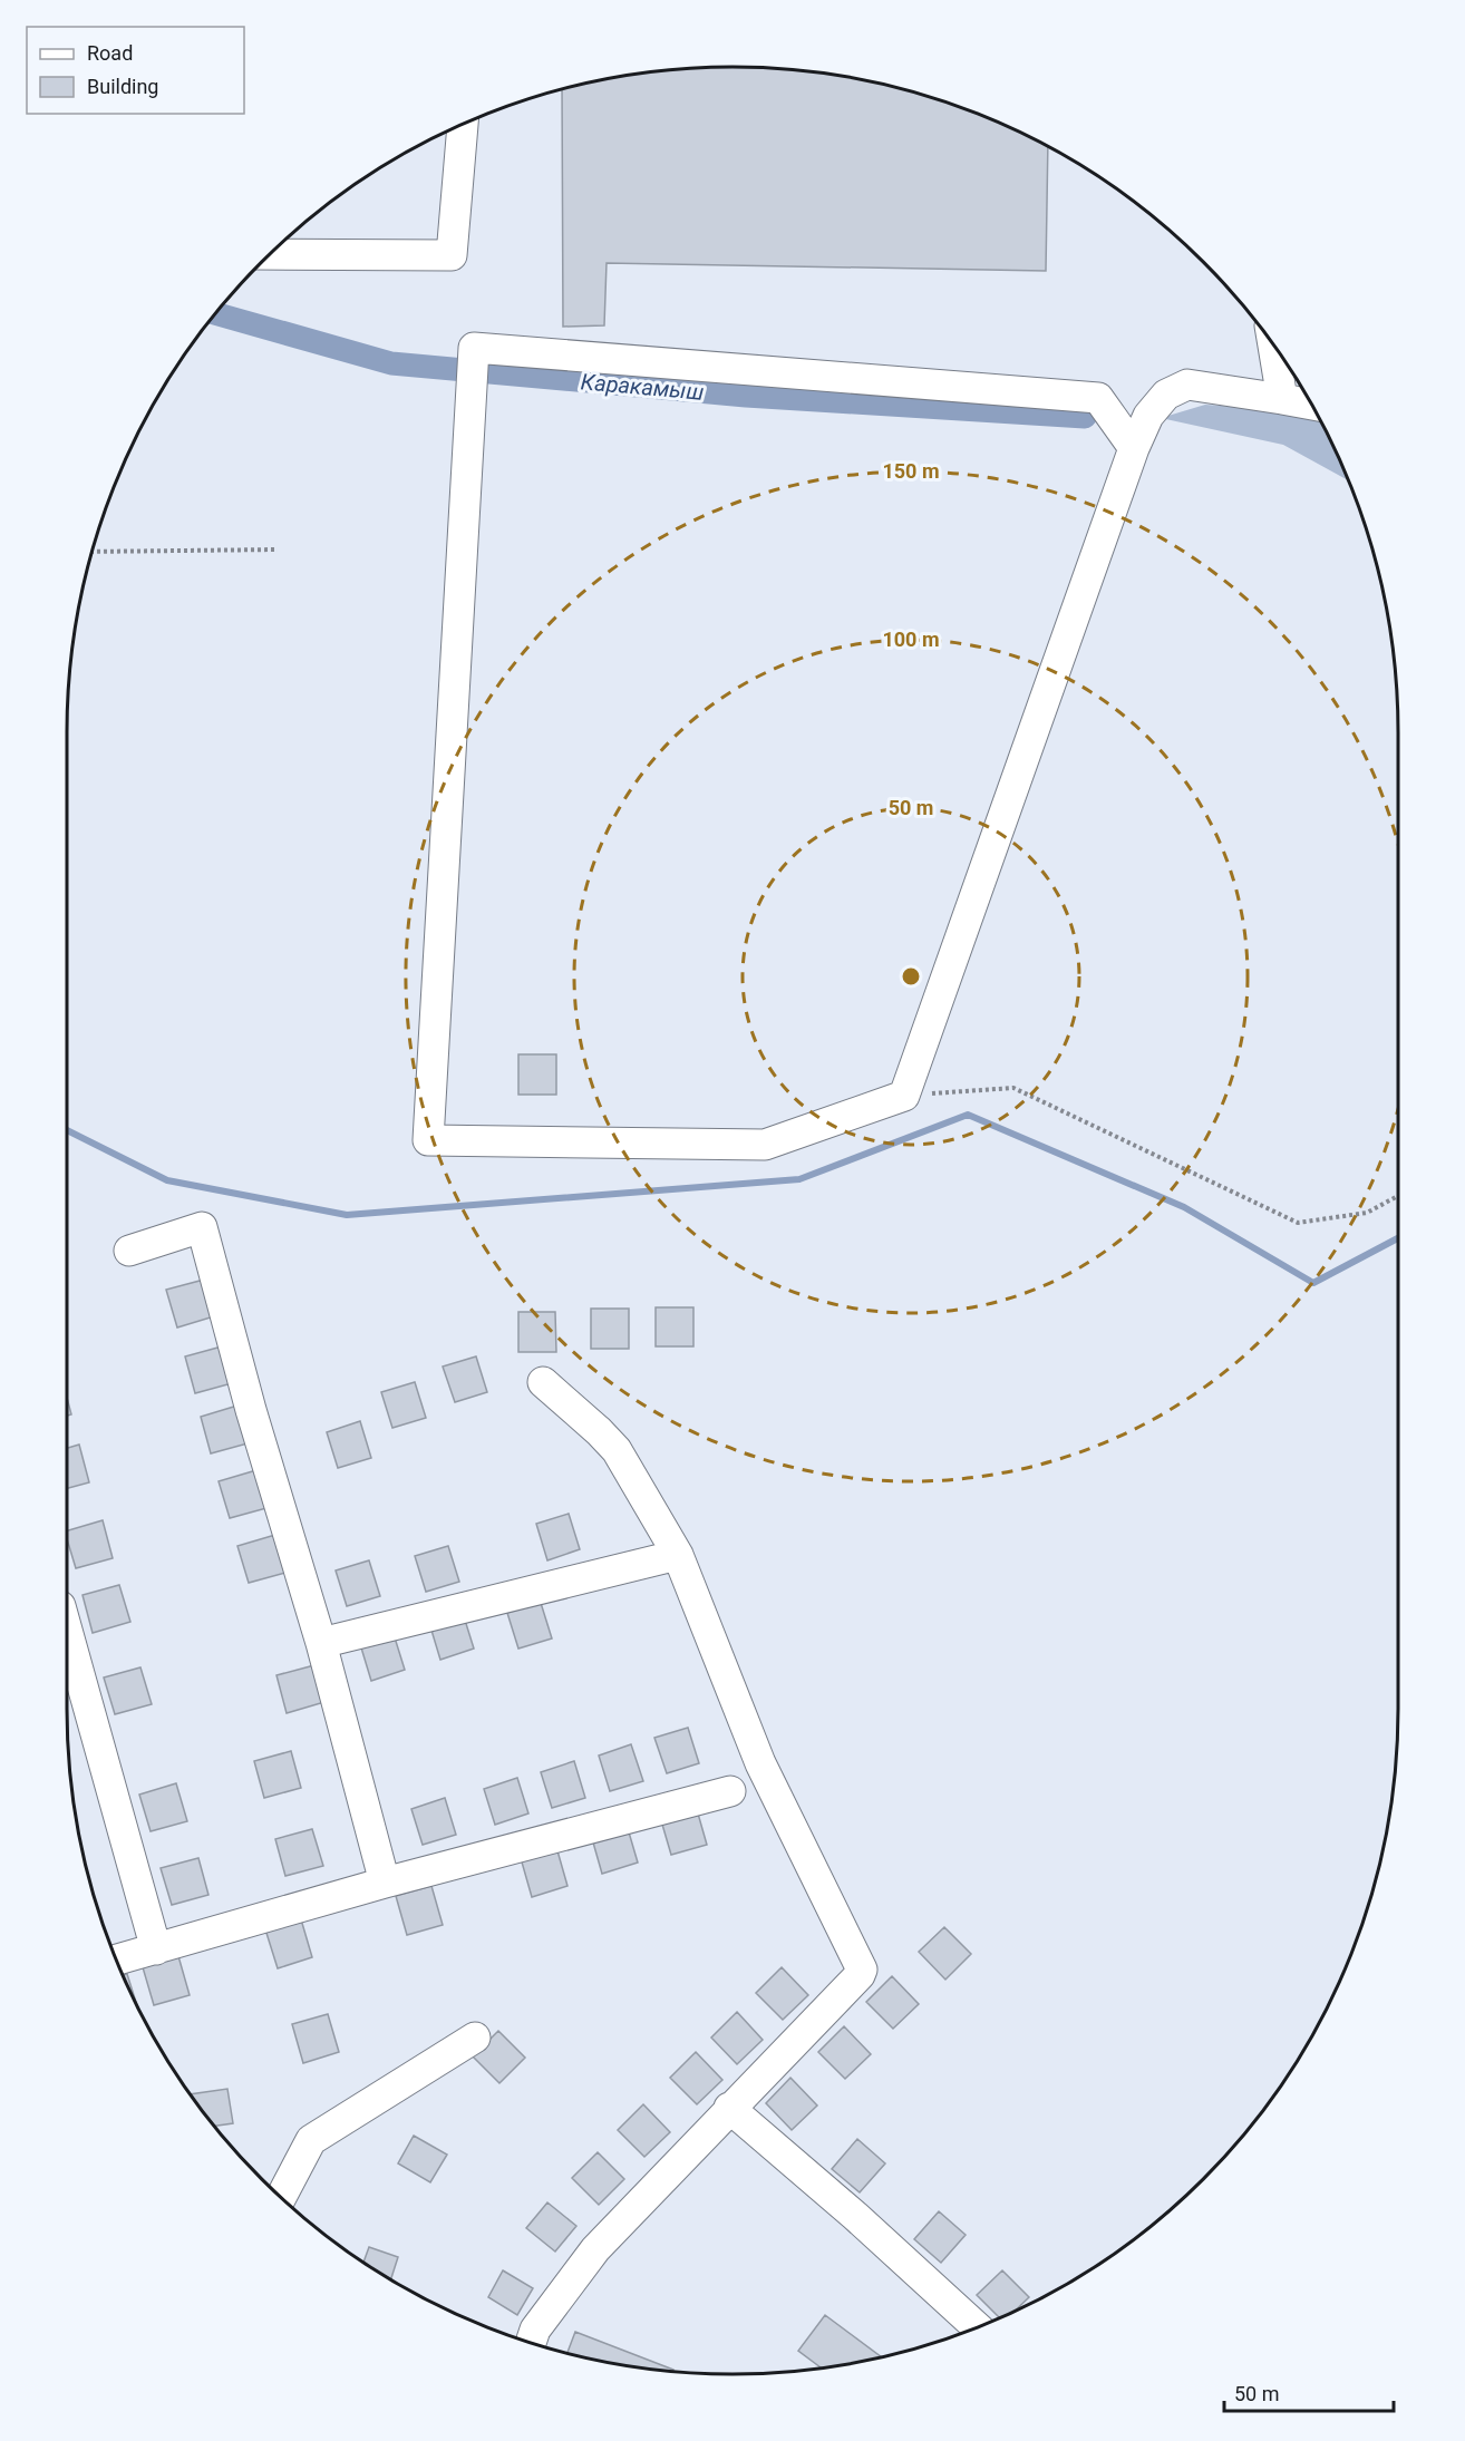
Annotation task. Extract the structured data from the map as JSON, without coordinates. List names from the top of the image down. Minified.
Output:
{"water":["Каракамыш"],"legend":["Road","Building"],"scale_bar":"50 m","rings":["150 m","100 m","50 m"]}
